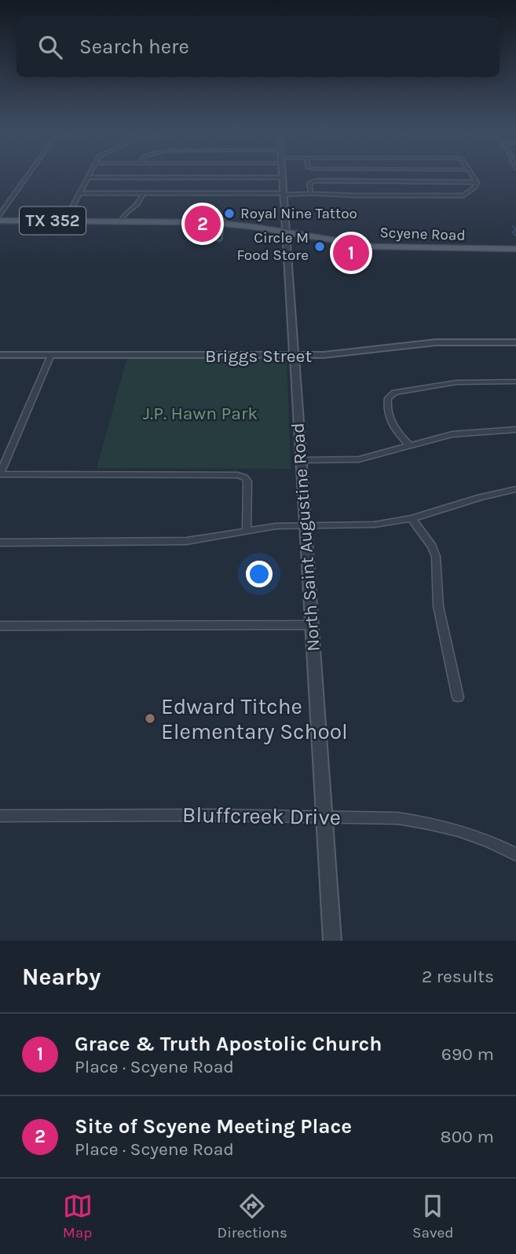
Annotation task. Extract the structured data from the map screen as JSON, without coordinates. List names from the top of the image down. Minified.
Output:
{"streets":{"main road":["TX 352","Scyene Road"],"street":["Briggs Street","North Saint Augustine Road","Bluffcreek Drive"]},"crossings":[["Scyene Road","North Saint Augustine Road"],["Briggs Street","North Saint Augustine Road"],["North Saint Augustine Road","Bluffcreek Drive"]],"parks":["J.P. Hawn Park"],"places":["Royal Nine Tattoo","Circle M Food Store","Edward Titche Elementary School"],"page":{"search":"Search here","pins":["2","1"],"heading":["Nearby","2 results"],"list":[{"mark":"1","name":"Grace & Truth Apostolic Church","note":"Place · Scyene Road","value":"690 m"},{"mark":"2","name":"Site of Scyene Meeting Place","note":"Place · Scyene Road","value":"800 m"}],"nav":["Map","Directions","Saved"]}}
